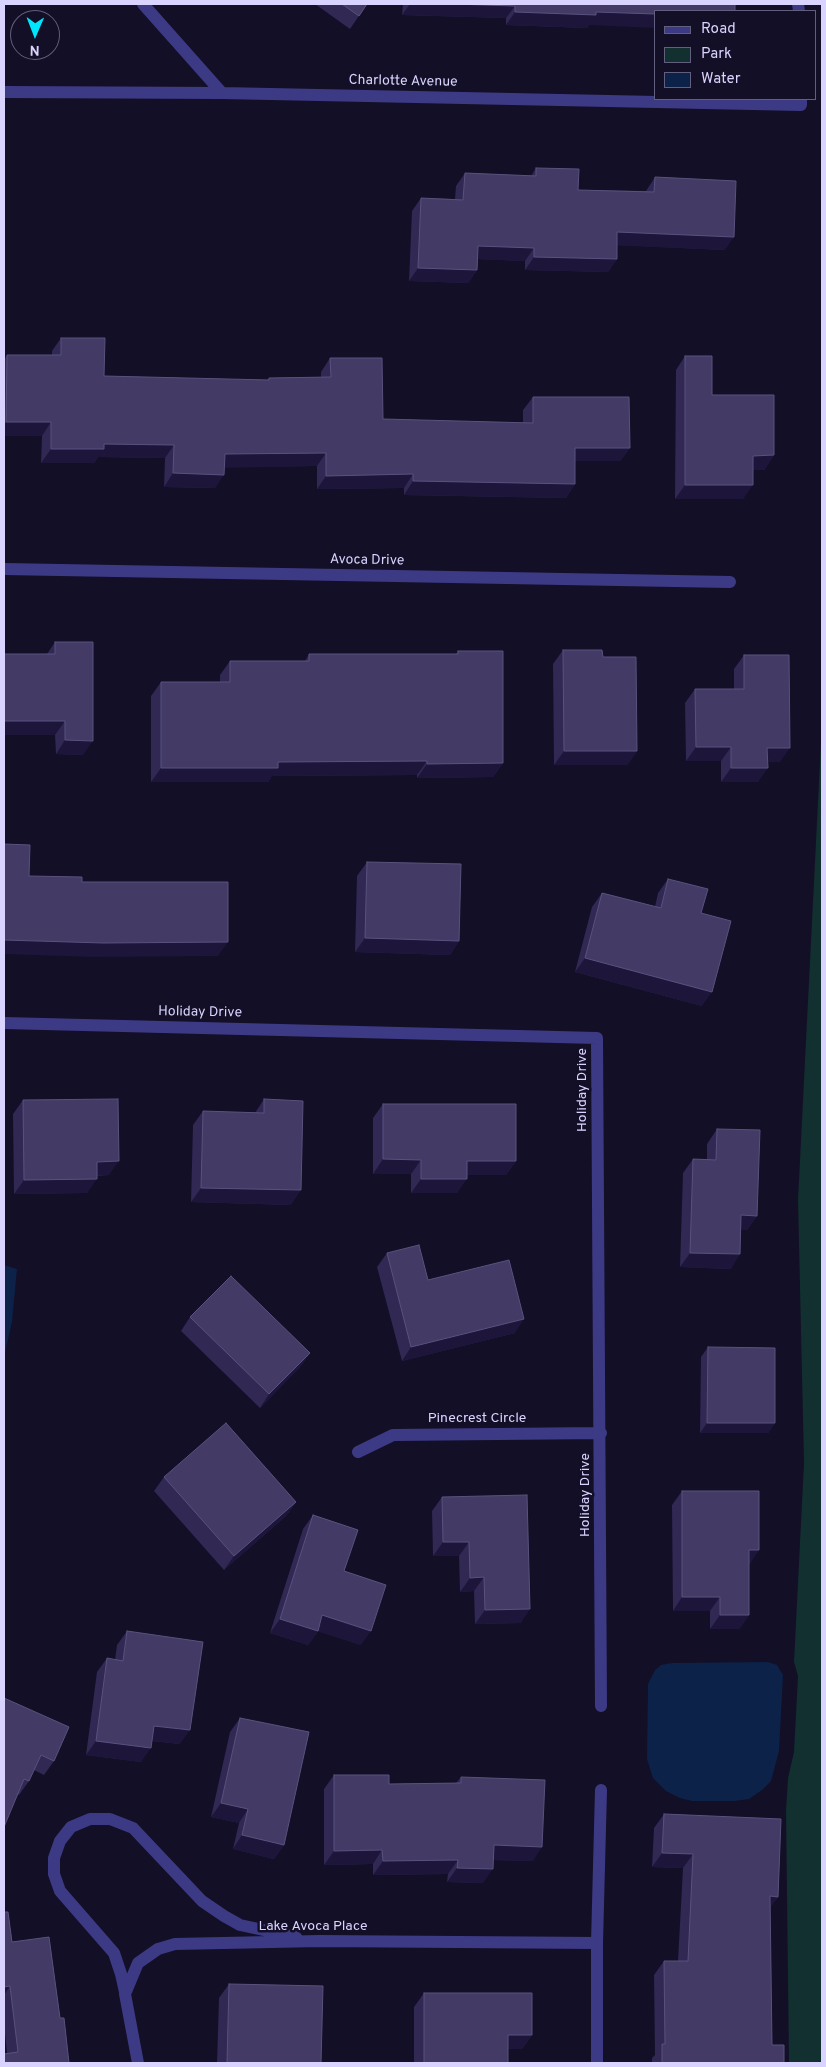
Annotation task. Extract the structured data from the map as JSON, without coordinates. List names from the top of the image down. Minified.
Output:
{"streets":{"street":["Charlotte Avenue","Avoca Drive","Holiday Drive","Pinecrest Circle","Lake Avoca Place"]},"crossings":[["Holiday Drive","Pinecrest Circle"]],"legend":["Road","Park","Water"],"north":"bottom"}
